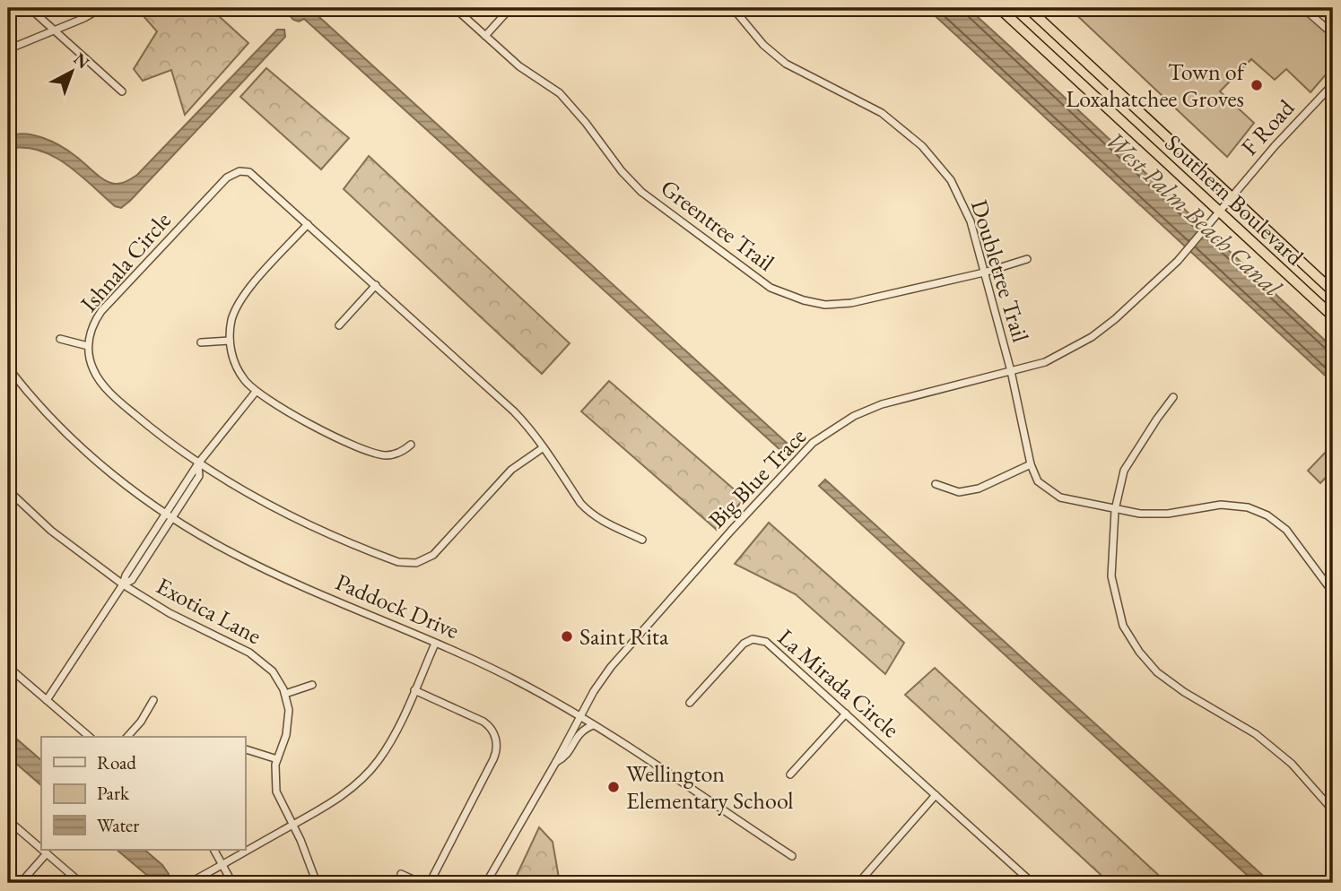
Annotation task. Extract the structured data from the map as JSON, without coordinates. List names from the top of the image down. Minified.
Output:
{"streets":{"highway":["Southern Boulevard"],"street":["F Road","Greentree Trail","Ishnala Circle","Doubletree Trail","Big Blue Trace","Paddock Drive","Exotica Lane","La Mirada Circle"]},"crossings":[["F Road","Southern Boulevard"],["F Road","Big Blue Trace"],["Southern Boulevard","Big Blue Trace"],["Greentree Trail","Doubletree Trail"],["Doubletree Trail","Big Blue Trace"],["Big Blue Trace","Paddock Drive"]],"water":["West Palm Beach Canal"],"places":["Town of Loxahatchee Groves","Saint Rita","Wellington Elementary School"],"legend":["Road","Park","Water"],"north":"top right"}
